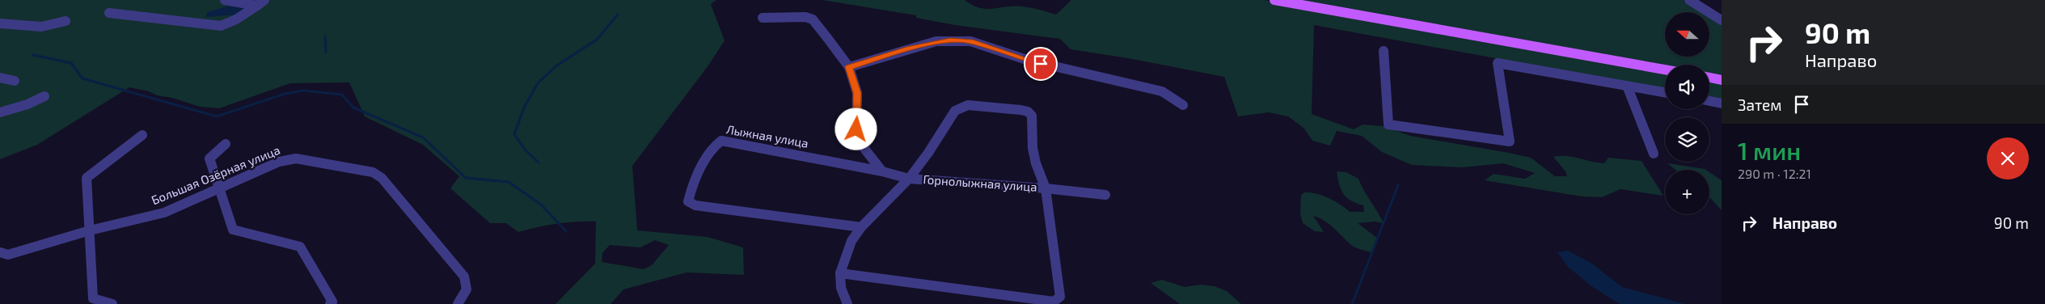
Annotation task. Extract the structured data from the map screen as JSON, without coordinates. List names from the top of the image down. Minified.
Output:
{"streets":{"street":["Лыжная улица","Большая Озёрная улица","Горнолыжная улица"]},"crossings":[["Лыжная улица","Горнолыжная улица"]],"north":"left","page":{"turn":["90 m","Направо"],"map_buttons":"+","then":"Затем","heading":["1 мин","290 m · 12:21"],"list":[{"name":"Направо","value":"90 m"}]}}
